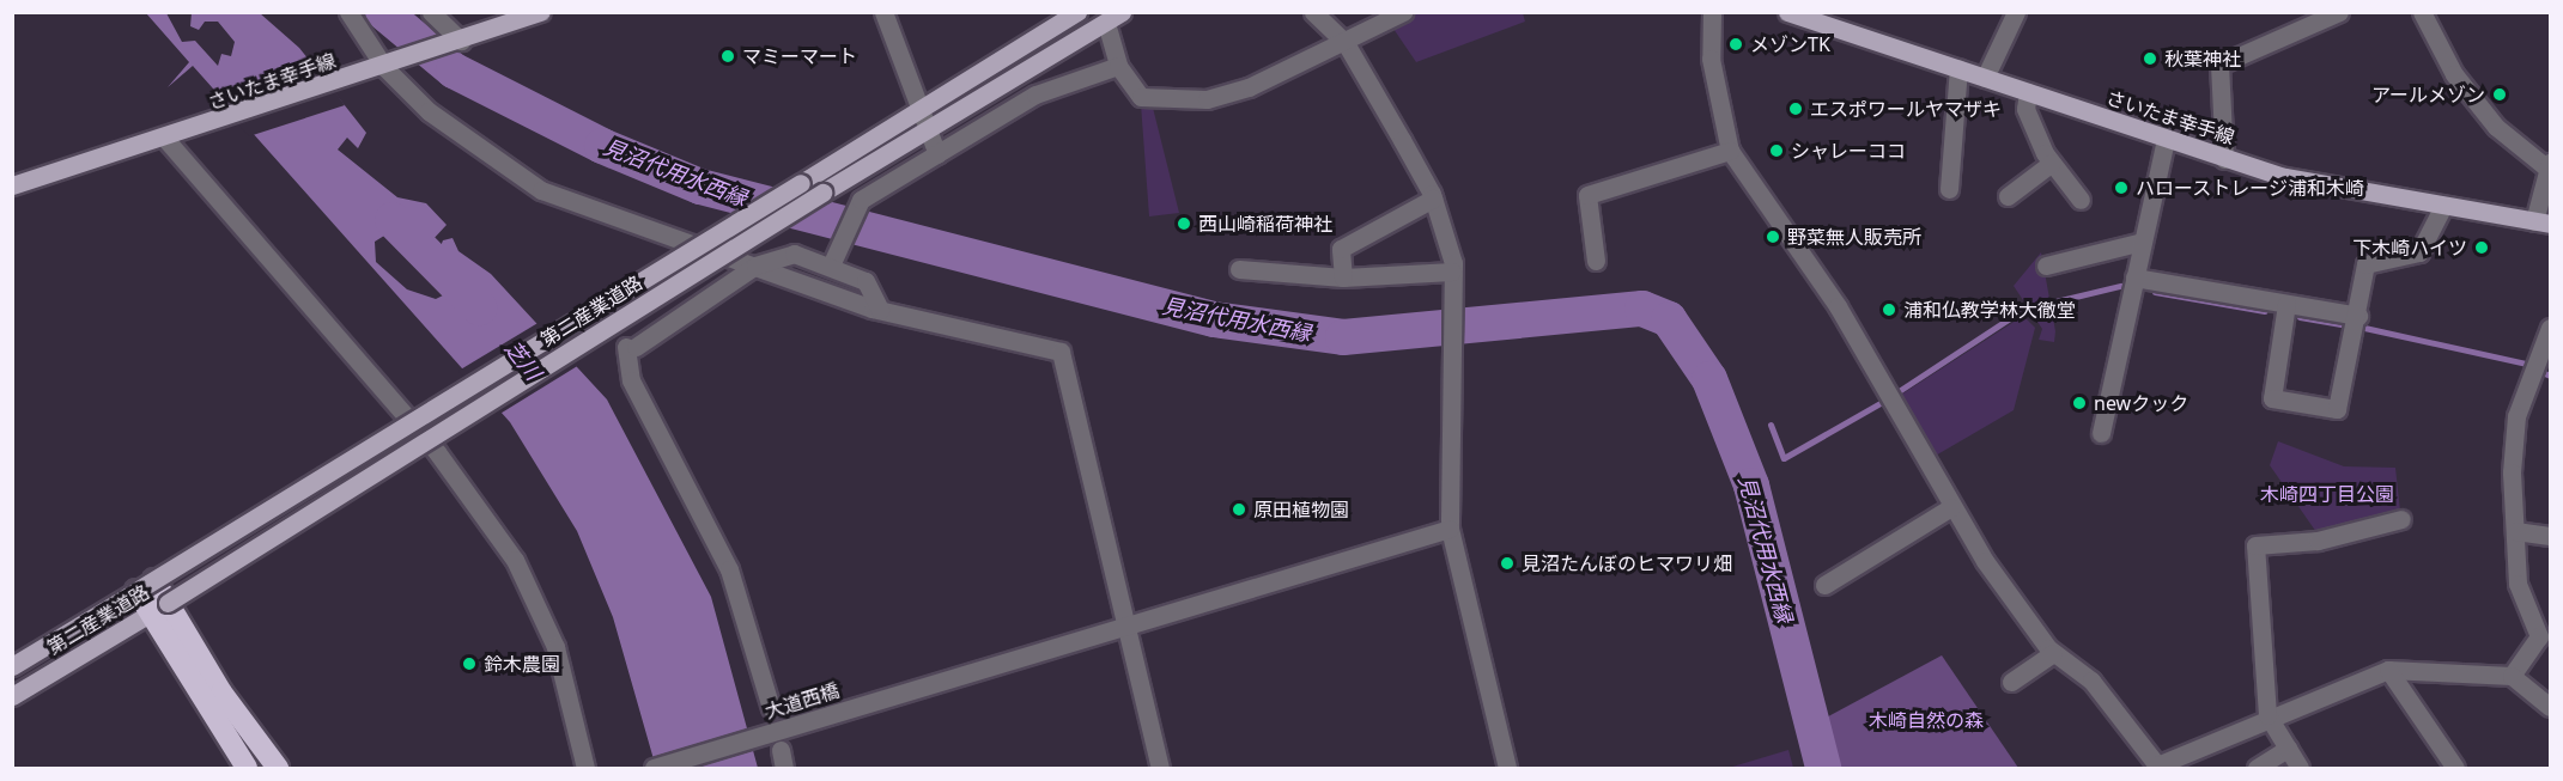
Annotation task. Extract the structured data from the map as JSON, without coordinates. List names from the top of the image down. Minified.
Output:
{"streets":{"main road":["さいたま幸手線","第二産業道路"],"street":["大道西橋"]},"water":["見沼代用水西縁","芝川"],"parks":["木崎四丁目公園","木崎自然の森"],"places":["メゾンTK","マミーマート","秋葉神社","アールメゾン","エスポワールヤマザキ","シャレーココ","ハローストレージ浦和木崎","西山崎稲荷神社","野菜無人販売所","下木崎ハイツ","浦和仏教学林大徹堂","newクック","原田植物園","見沼たんぼのヒマワリ畑","鈴木農園"]}
